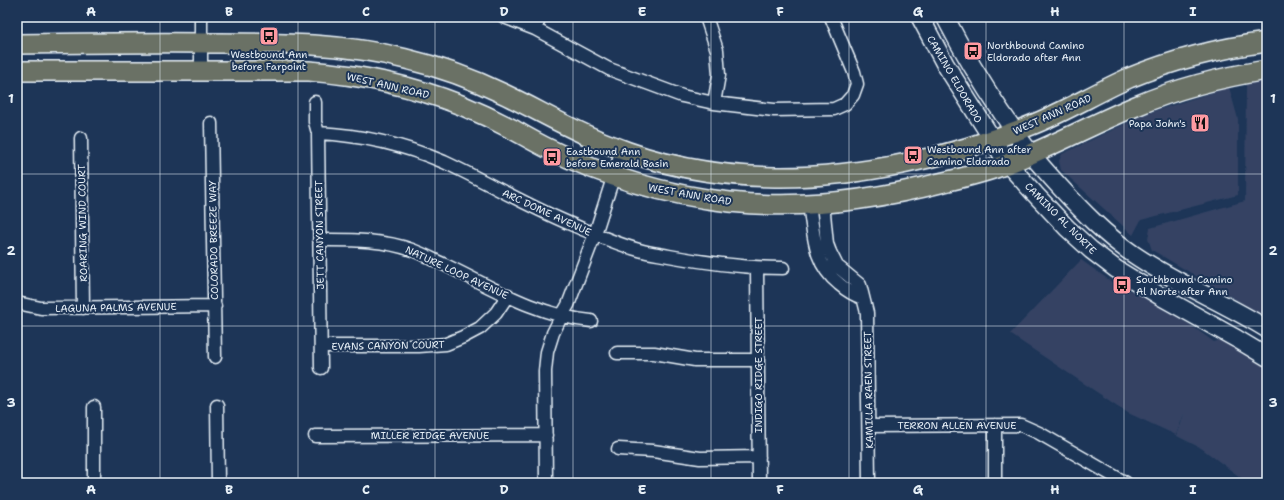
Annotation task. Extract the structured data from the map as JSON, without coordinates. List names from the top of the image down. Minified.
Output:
{"streets":{"main road":["CAMINO ELDORADO","WEST ANN ROAD","CAMINO AL NORTE"],"street":["ARC DOME AVENUE","ROARING WIND COURT","JETT CANYON STREET","COLORADO BREEZE WAY","NATURE LOOP AVENUE","LAGUNA PALMS AVENUE","EVANS CANYON COURT","INDIGO RIDGE STREET","KAMILLA RAEN STREET","TERRON ALLEN AVENUE","MILLER RIDGE AVENUE"]},"crossings":[["CAMINO ELDORADO","WEST ANN ROAD"],["CAMINO ELDORADO","CAMINO AL NORTE"],["WEST ANN ROAD","CAMINO AL NORTE"],["WEST ANN ROAD","KAMILLA RAEN STREET"],["ARC DOME AVENUE","JETT CANYON STREET"],["ARC DOME AVENUE","INDIGO RIDGE STREET"],["ROARING WIND COURT","LAGUNA PALMS AVENUE"],["JETT CANYON STREET","NATURE LOOP AVENUE"],["JETT CANYON STREET","EVANS CANYON COURT"],["COLORADO BREEZE WAY","LAGUNA PALMS AVENUE"],["NATURE LOOP AVENUE","EVANS CANYON COURT"],["KAMILLA RAEN STREET","TERRON ALLEN AVENUE"]],"places":{"bus stop":["Westbound Ann before Farpoint","Northbound Camino Eldorado after Ann","Westbound Ann after Camino Eldorado","Eastbound Ann before Emerald Basin","Southbound Camino Al Norte after Ann"],"restaurant":["Papa John's"]},"grid":{"columns":["A","B","C","D","E","F","G","H","I"],"rows":["1","2","3"]}}
